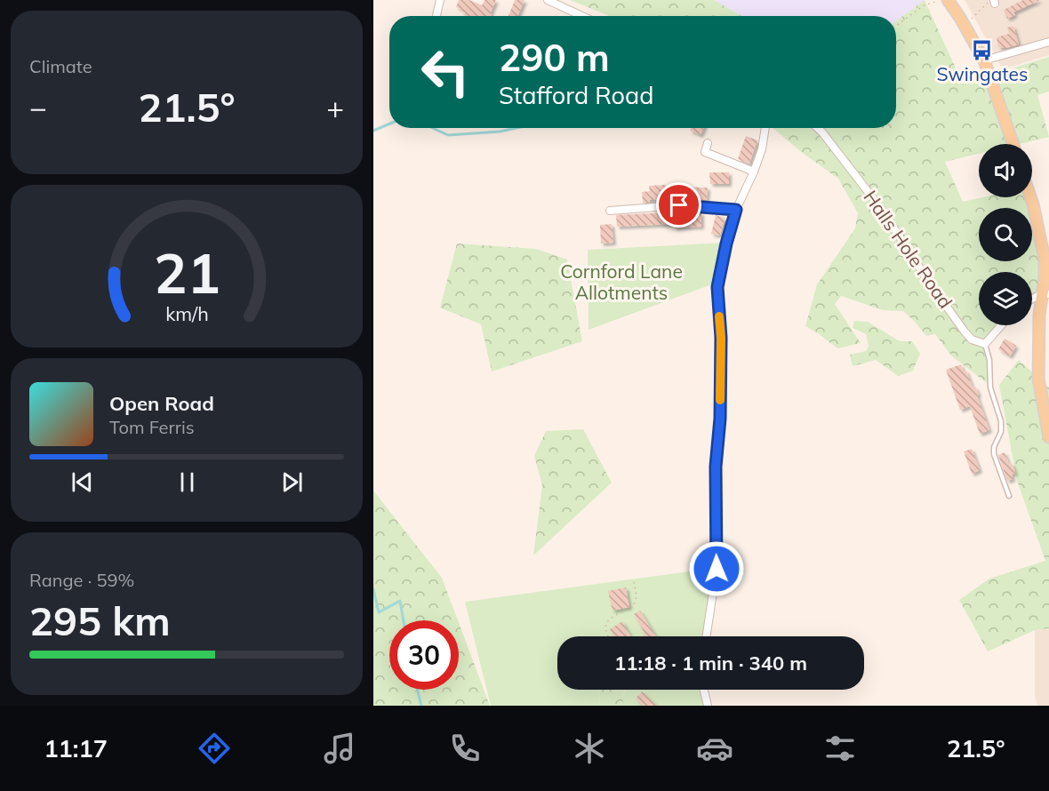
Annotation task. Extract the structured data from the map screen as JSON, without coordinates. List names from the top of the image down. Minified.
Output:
{"streets":{"street":["Halls Hole Road"]},"parks":["Cornford Lane Allotments"],"places":{"bus stop":["Swingates"]},"page":{"tile":["Climate",["Range · 59%","295 km"]],"turn":["290 m","Stafford Road"],"heat":["−","21.5°","+"],"song":["Open Road","Tom Ferris"],"limit":"30","trip":"11:18 · 1 min · 340 m","tabs":["11:17","21.5°"],"gauge":["21","km/h"]}}
